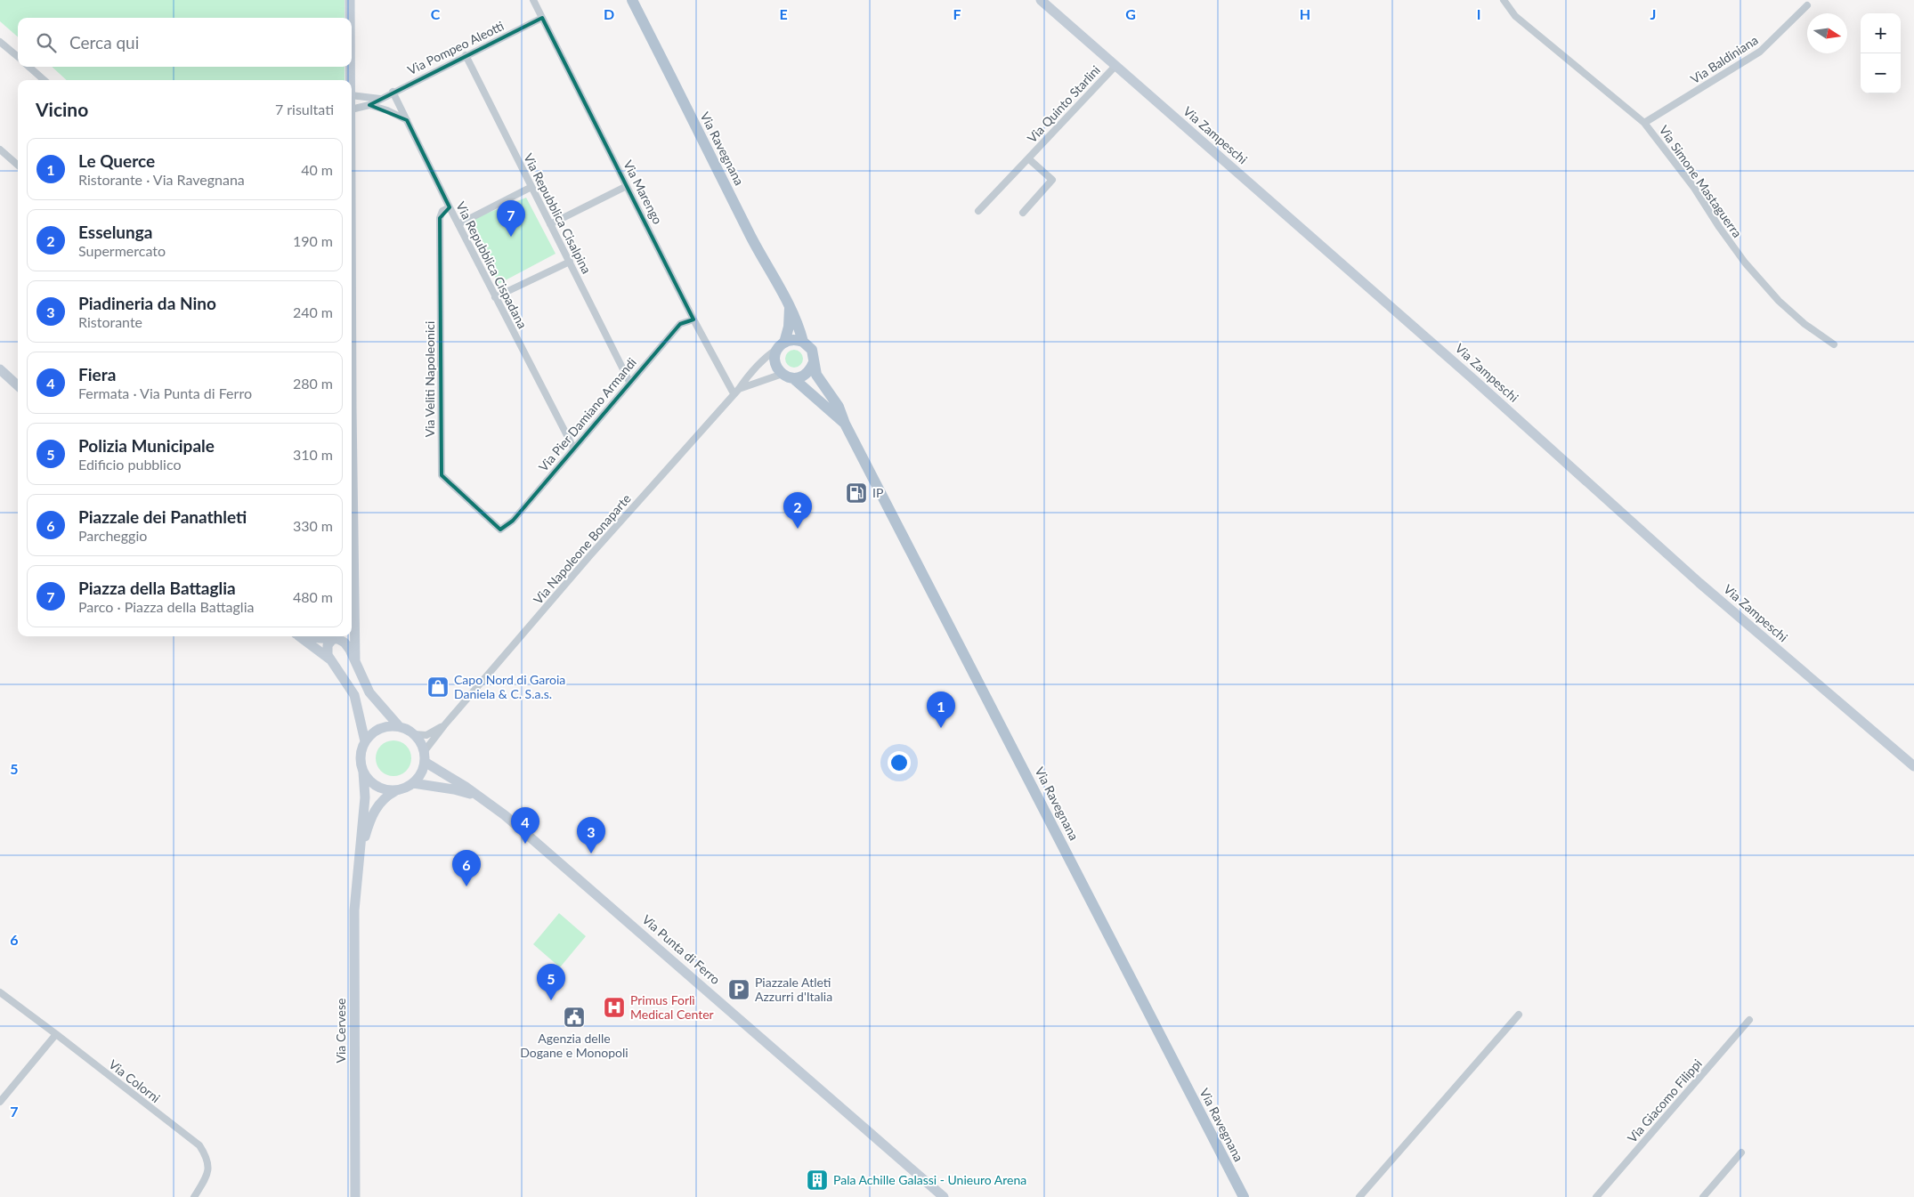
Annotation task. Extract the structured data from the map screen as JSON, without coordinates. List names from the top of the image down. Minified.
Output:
{"streets":{"main road":["Via Ravegnana"],"street":["Via Pompeo Aleotti","Via Baldiniana","Via Quinto Starlini","Via Zampeschi","Via Simone Mastaguerra","Via Marengo","Via Repubblica Cisalpina","Via Repubblica Cispadana","Via Veliti Napoleonici","Via Pier Damiano Armandi","Via Napoleone Bonaparte","Via Punta di Ferro","Via Cervese","Via Colorni","Via Giacomo Filippi"]},"crossings":[["Via Pompeo Aleotti","Via Marengo"],["Via Pompeo Aleotti","Via Repubblica Cisalpina"],["Via Pompeo Aleotti","Via Repubblica Cispadana"],["Via Baldiniana","Via Simone Mastaguerra"],["Via Quinto Starlini","Via Zampeschi"],["Via Ravegnana","Via Napoleone Bonaparte"],["Via Marengo","Via Pier Damiano Armandi"],["Via Marengo","Via Napoleone Bonaparte"],["Via Repubblica Cisalpina","Via Pier Damiano Armandi"],["Via Repubblica Cispadana","Via Veliti Napoleonici"],["Via Repubblica Cispadana","Via Pier Damiano Armandi"],["Via Veliti Napoleonici","Via Pier Damiano Armandi"],["Via Napoleone Bonaparte","Via Punta di Ferro"],["Via Napoleone Bonaparte","Via Cervese"],["Via Punta di Ferro","Via Cervese"]],"places":{"fuel station":["IP"],"shop":["Capo Nord di Garoia Daniela & C. S.a.s."],"parking":["Piazzale Atleti Azzurri d'Italia"],"hospital":["Primus Forlì Medical Center"],"public building":["Agenzia delle Dogane e Monopoli"],"building":["Pala Achille Galassi - Unieuro Arena"]},"north":"right","page":{"map_buttons":["+","−"],"search":"Cerca qui","heading":["Vicino","7 risultati"],"list":[{"mark":"1","name":"Le Querce","note":"Ristorante · Via Ravegnana","value":"40 m"},{"mark":"2","name":"Esselunga","note":"Supermercato","value":"190 m"},{"mark":"3","name":"Piadineria da Nino","note":"Ristorante","value":"240 m"},{"mark":"4","name":"Fiera","note":"Fermata · Via Punta di Ferro","value":"280 m"},{"mark":"5","name":"Polizia Municipale","note":"Edificio pubblico","value":"310 m"},{"mark":"6","name":"Piazzale dei Panathleti","note":"Parcheggio","value":"330 m"},{"mark":"7","name":"Piazza della Battaglia","note":"Parco · Piazza della Battaglia","value":"480 m"}],"pins":["7","2","1","4","3","6","5"]},"grid":{"columns":["C","D","E","F","G","H","I","J"],"rows":["5","6","7"]}}
